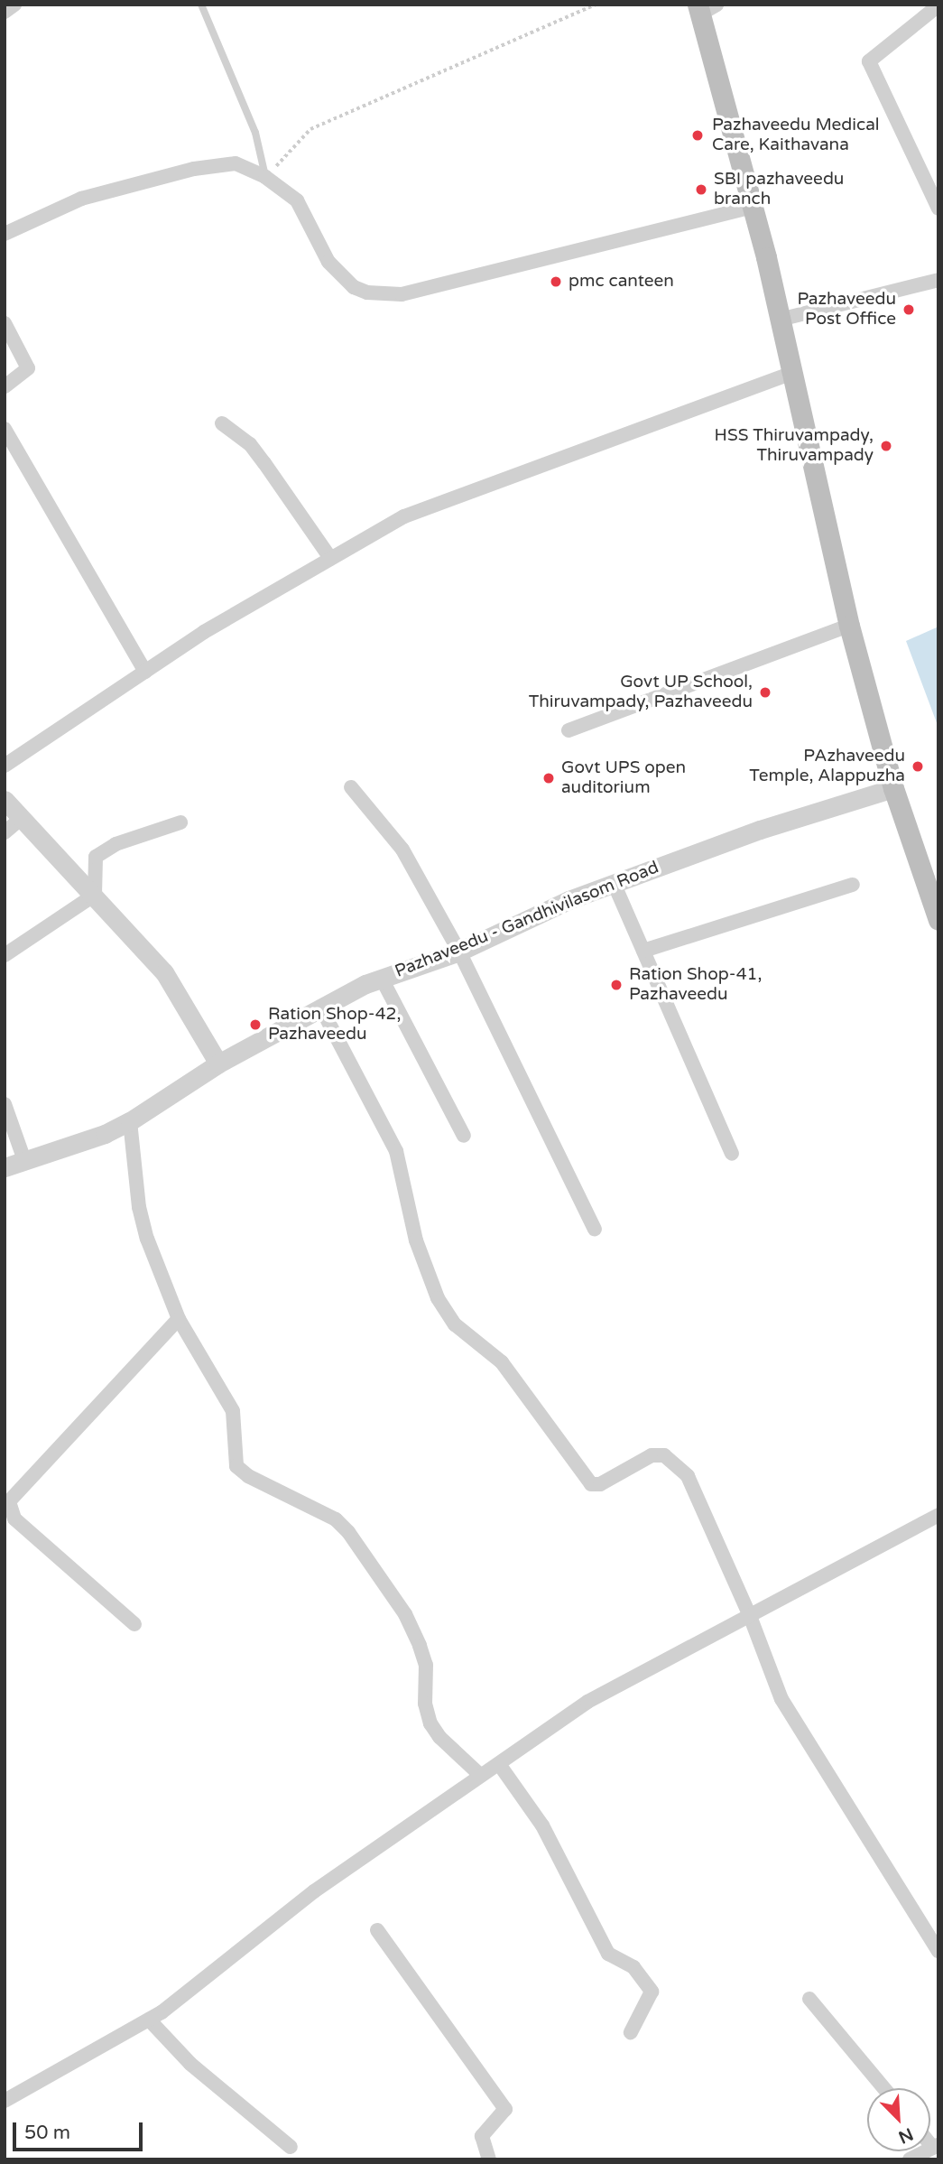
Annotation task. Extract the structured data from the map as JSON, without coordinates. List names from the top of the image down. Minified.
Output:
{"streets":{"street":["Pazhaveedu - Gandhivilasom Road"]},"places":["Pazhaveedu Medical Care, Kaithavana","SBI pazhaveedu branch","pmc canteen","Pazhaveedu Post Office","HSS Thiruvampady, Thiruvampady","Govt UP School, Thiruvampady, Pazhaveedu","PAzhaveedu Temple, Alappuzha","Govt UPS open auditorium","Ration Shop-41, Pazhaveedu","Ration Shop-42, Pazhaveedu"],"scale_bar":"50 m","north":"bottom right"}
